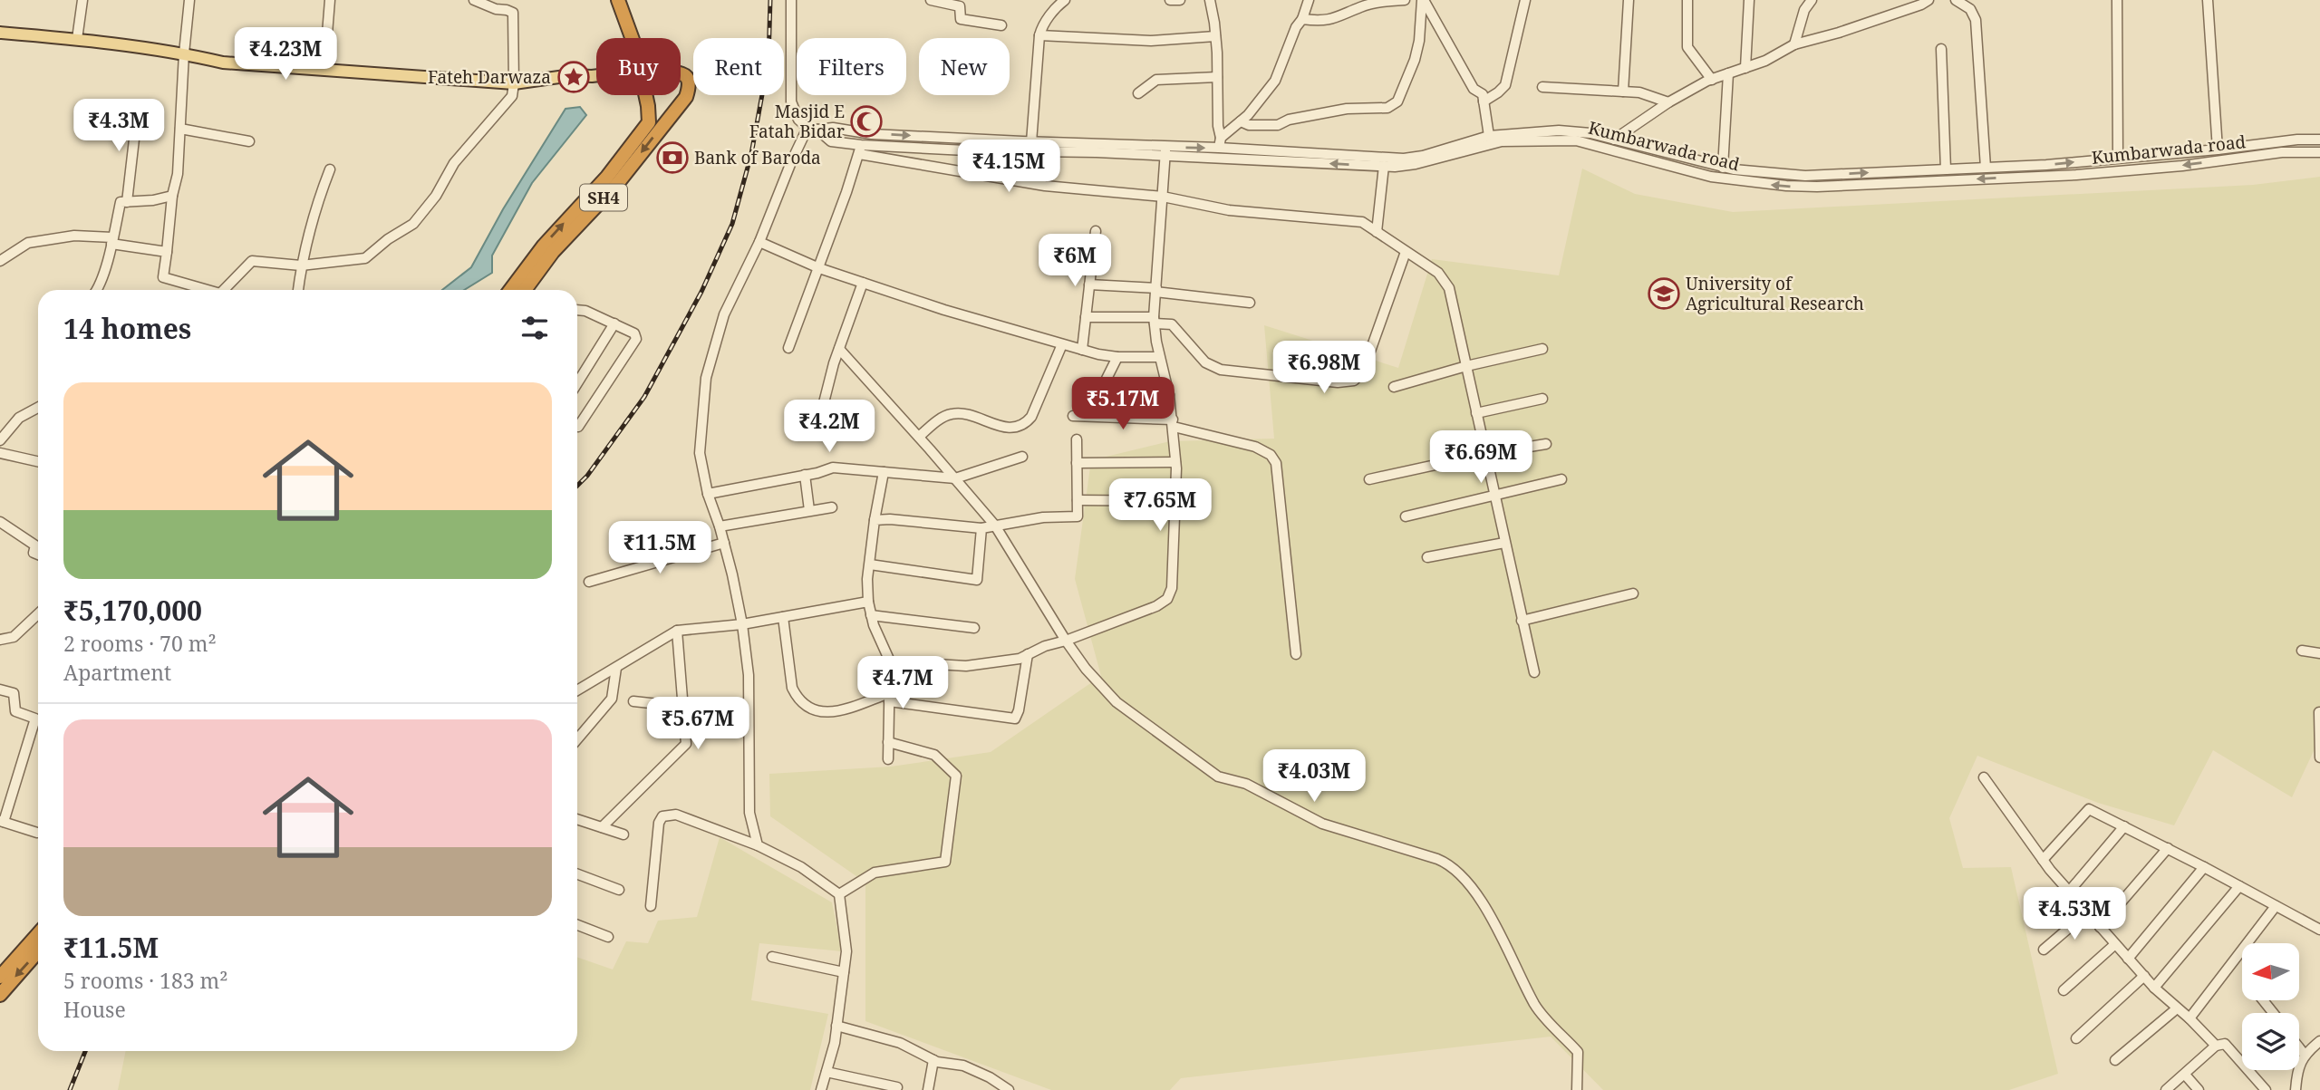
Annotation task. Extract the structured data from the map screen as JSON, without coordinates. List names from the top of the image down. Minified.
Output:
{"streets":{"highway":["SH4"],"street":["Kumbarwada road"]},"places":{"place":["Fateh Darwaza"],"mosque":["Masjid E Fatah Bidar"],"bank":["Bank of Baroda"],"school or university":["University of Agricultural Research"]},"north":"left","page":{"price":["₹4.23M","₹4.3M","₹4.15M","₹6M","₹6.98M","₹5.17M","₹4.2M","₹6.69M","₹7.65M","₹11.5M","₹4.7M","₹5.67M","₹4.03M","₹4.53M"],"chip":["Buy","Rent","Filters","New"],"heading":"14 homes","list":[{"name":"₹5,170,000","note":"2 rooms · 70 m² · Apartment"},{"name":"₹11.5M","note":"5 rooms · 183 m² · House"}]}}
